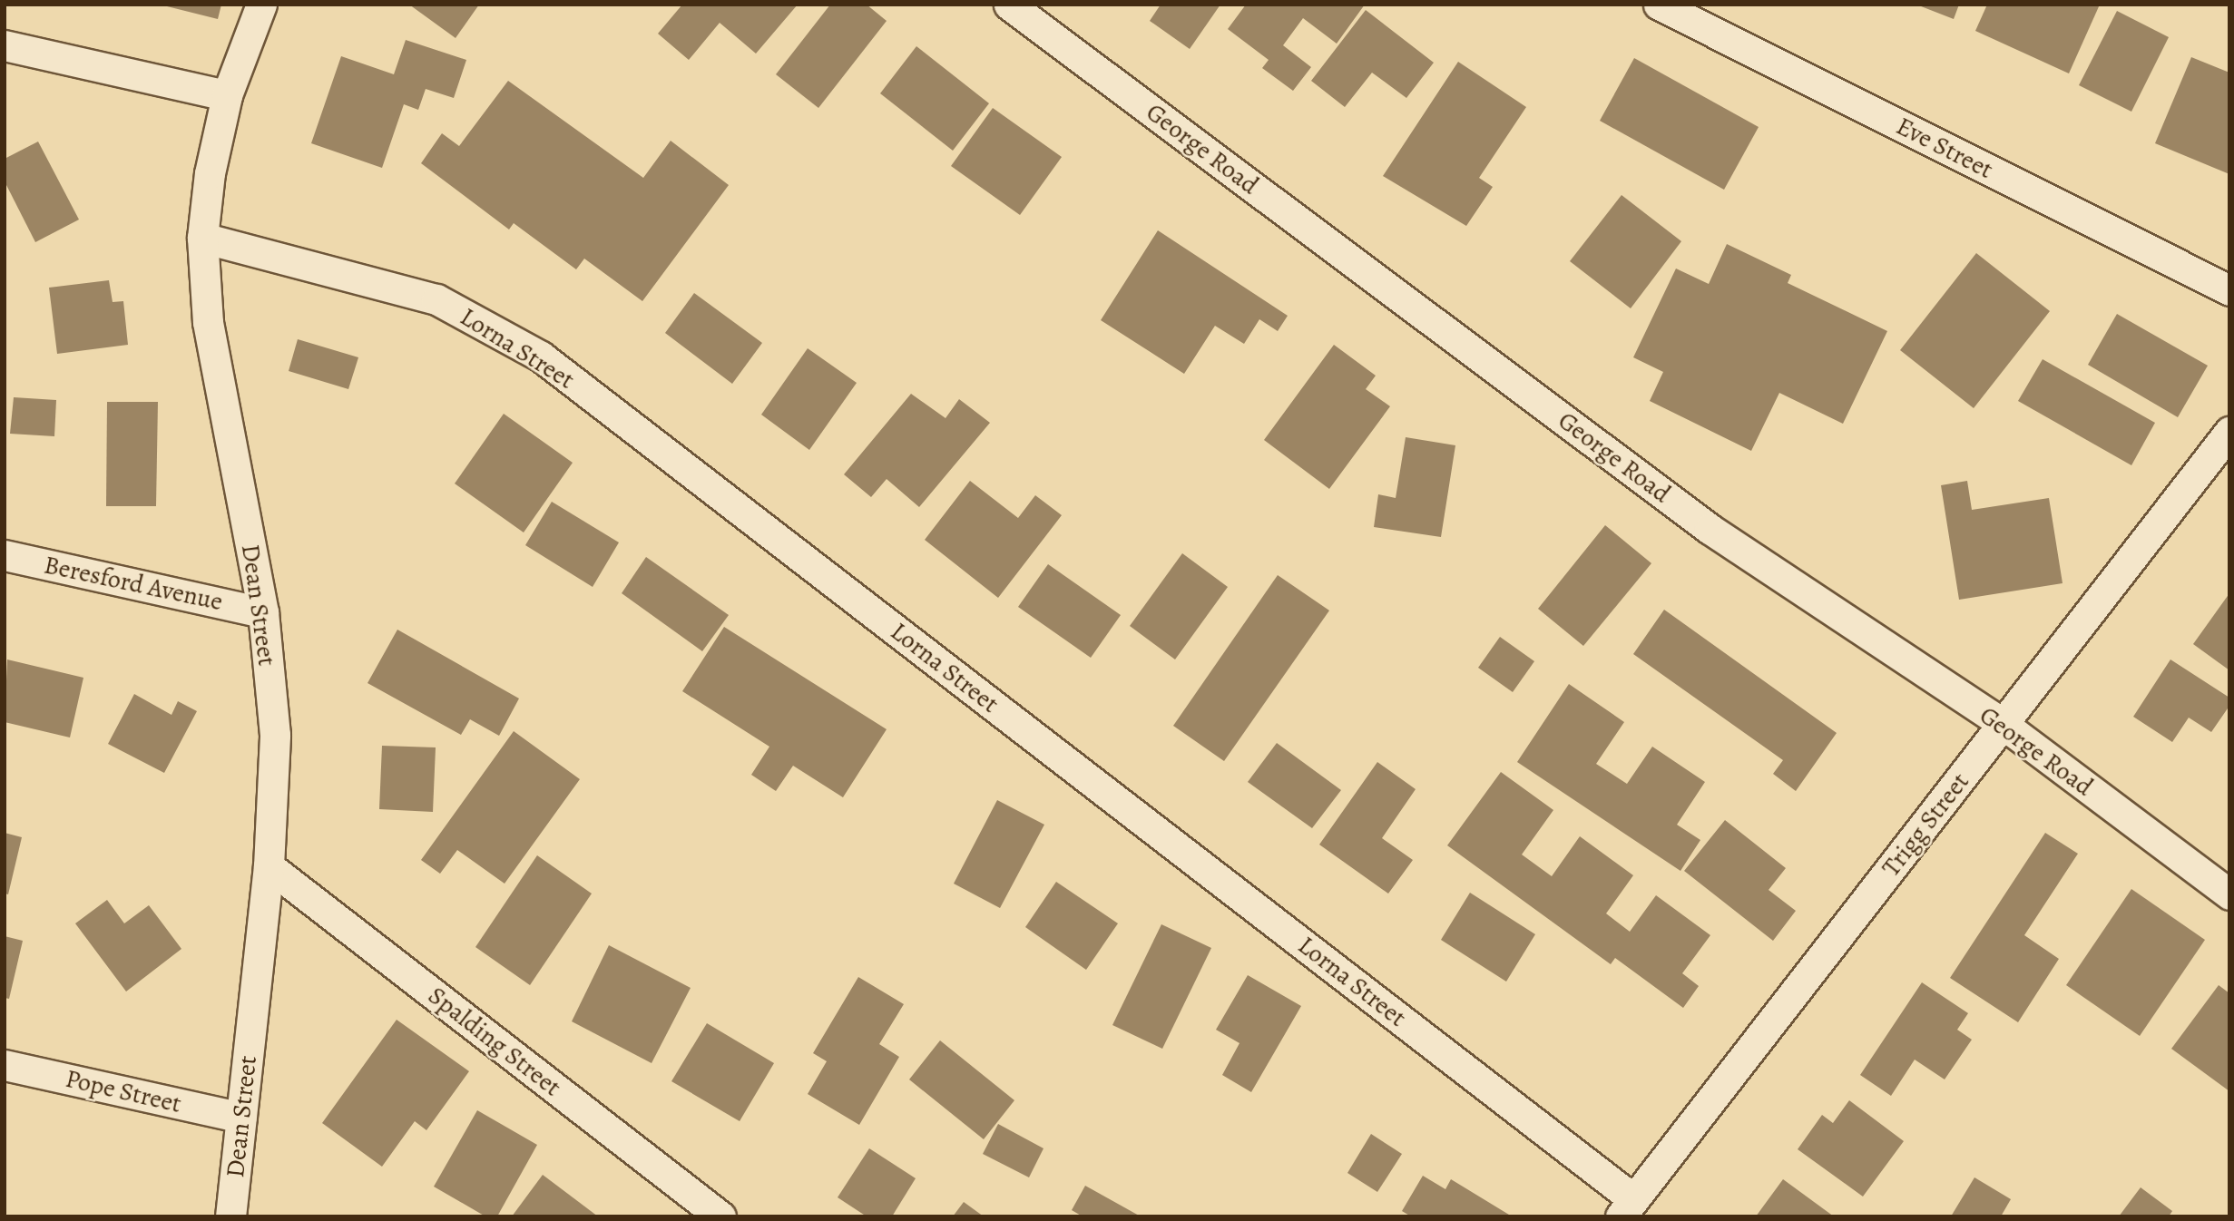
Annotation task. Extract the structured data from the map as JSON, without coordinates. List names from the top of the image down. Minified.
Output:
{"streets":{"street":["Eve Street","George Road","Lorna Street","Beresford Avenue","Dean Street","Trigg Street","Spalding Street","Pope Street"]},"crossings":[["George Road","Trigg Street"],["Lorna Street","Dean Street"],["Lorna Street","Trigg Street"],["Beresford Avenue","Dean Street"],["Dean Street","Spalding Street"],["Dean Street","Pope Street"]]}
